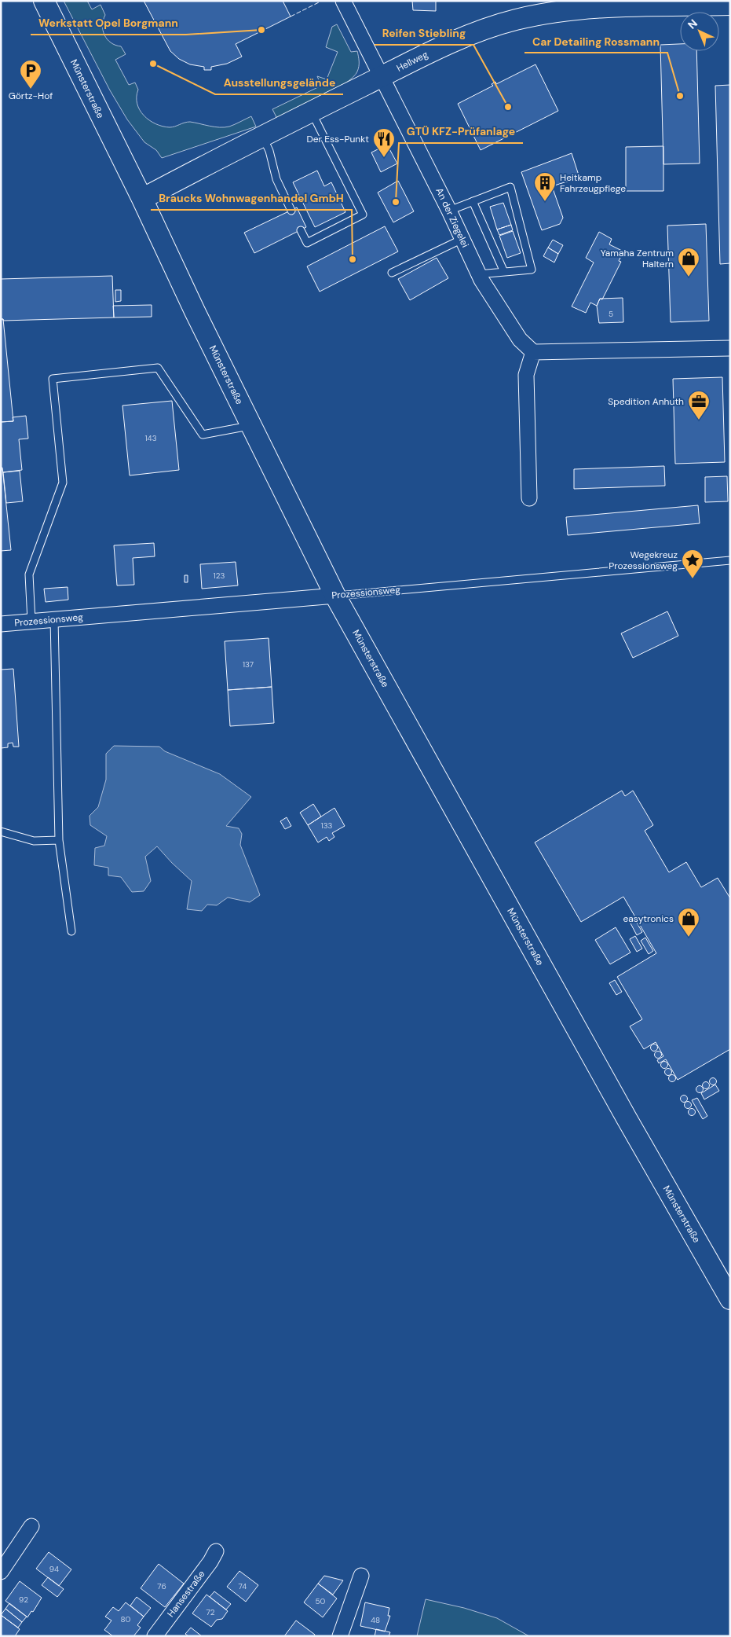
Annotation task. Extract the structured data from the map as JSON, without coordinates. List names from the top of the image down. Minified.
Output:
{"streets":{"main road":["Hellweg","Münsterstraße"],"street":["An der Ziegelei","Prozessionsweg","Hansestraße"]},"crossings":[["Hellweg","Münsterstraße"],["Hellweg","An der Ziegelei"],["Münsterstraße","Prozessionsweg"]],"places":{"other":["Werkstatt Opel Borgmann","Ausstellungsgelände","Car Detailing Rossmann","Reifen Stiebling","GTÜ KFZ-Prüfanlage","Braucks Wohnwagenhandel GmbH"],"parking":["Görtz-Hof"],"restaurant":["Der Ess-Punkt"],"building":["Heitkamp Fahrzeugpflege"],"shop":["Yamaha Zentrum Haltern","easytronics"],"office":["Spedition Anhuth"],"place":["Wegekreuz Prozessionsweg"]},"house_numbers":["5","143","123","137","133","94","76","74","92","50","72","80","48"],"north":"top left"}
